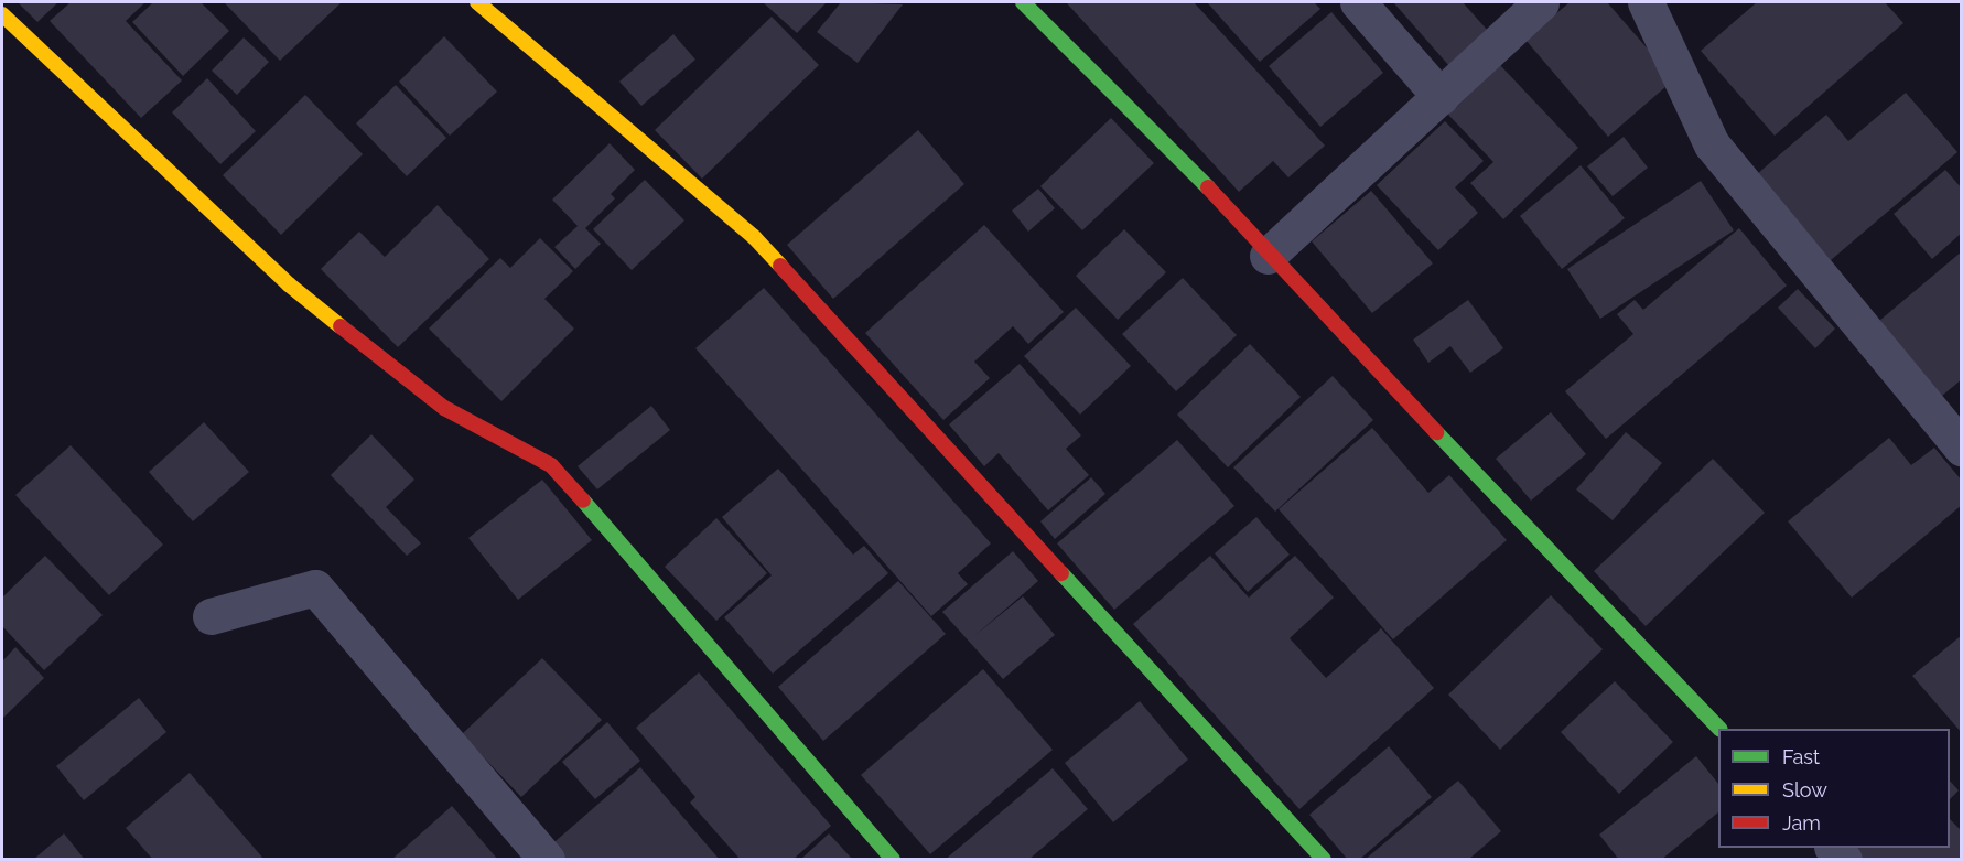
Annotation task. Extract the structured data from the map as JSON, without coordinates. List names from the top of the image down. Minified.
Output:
{"legend":["Fast","Slow","Jam"]}
